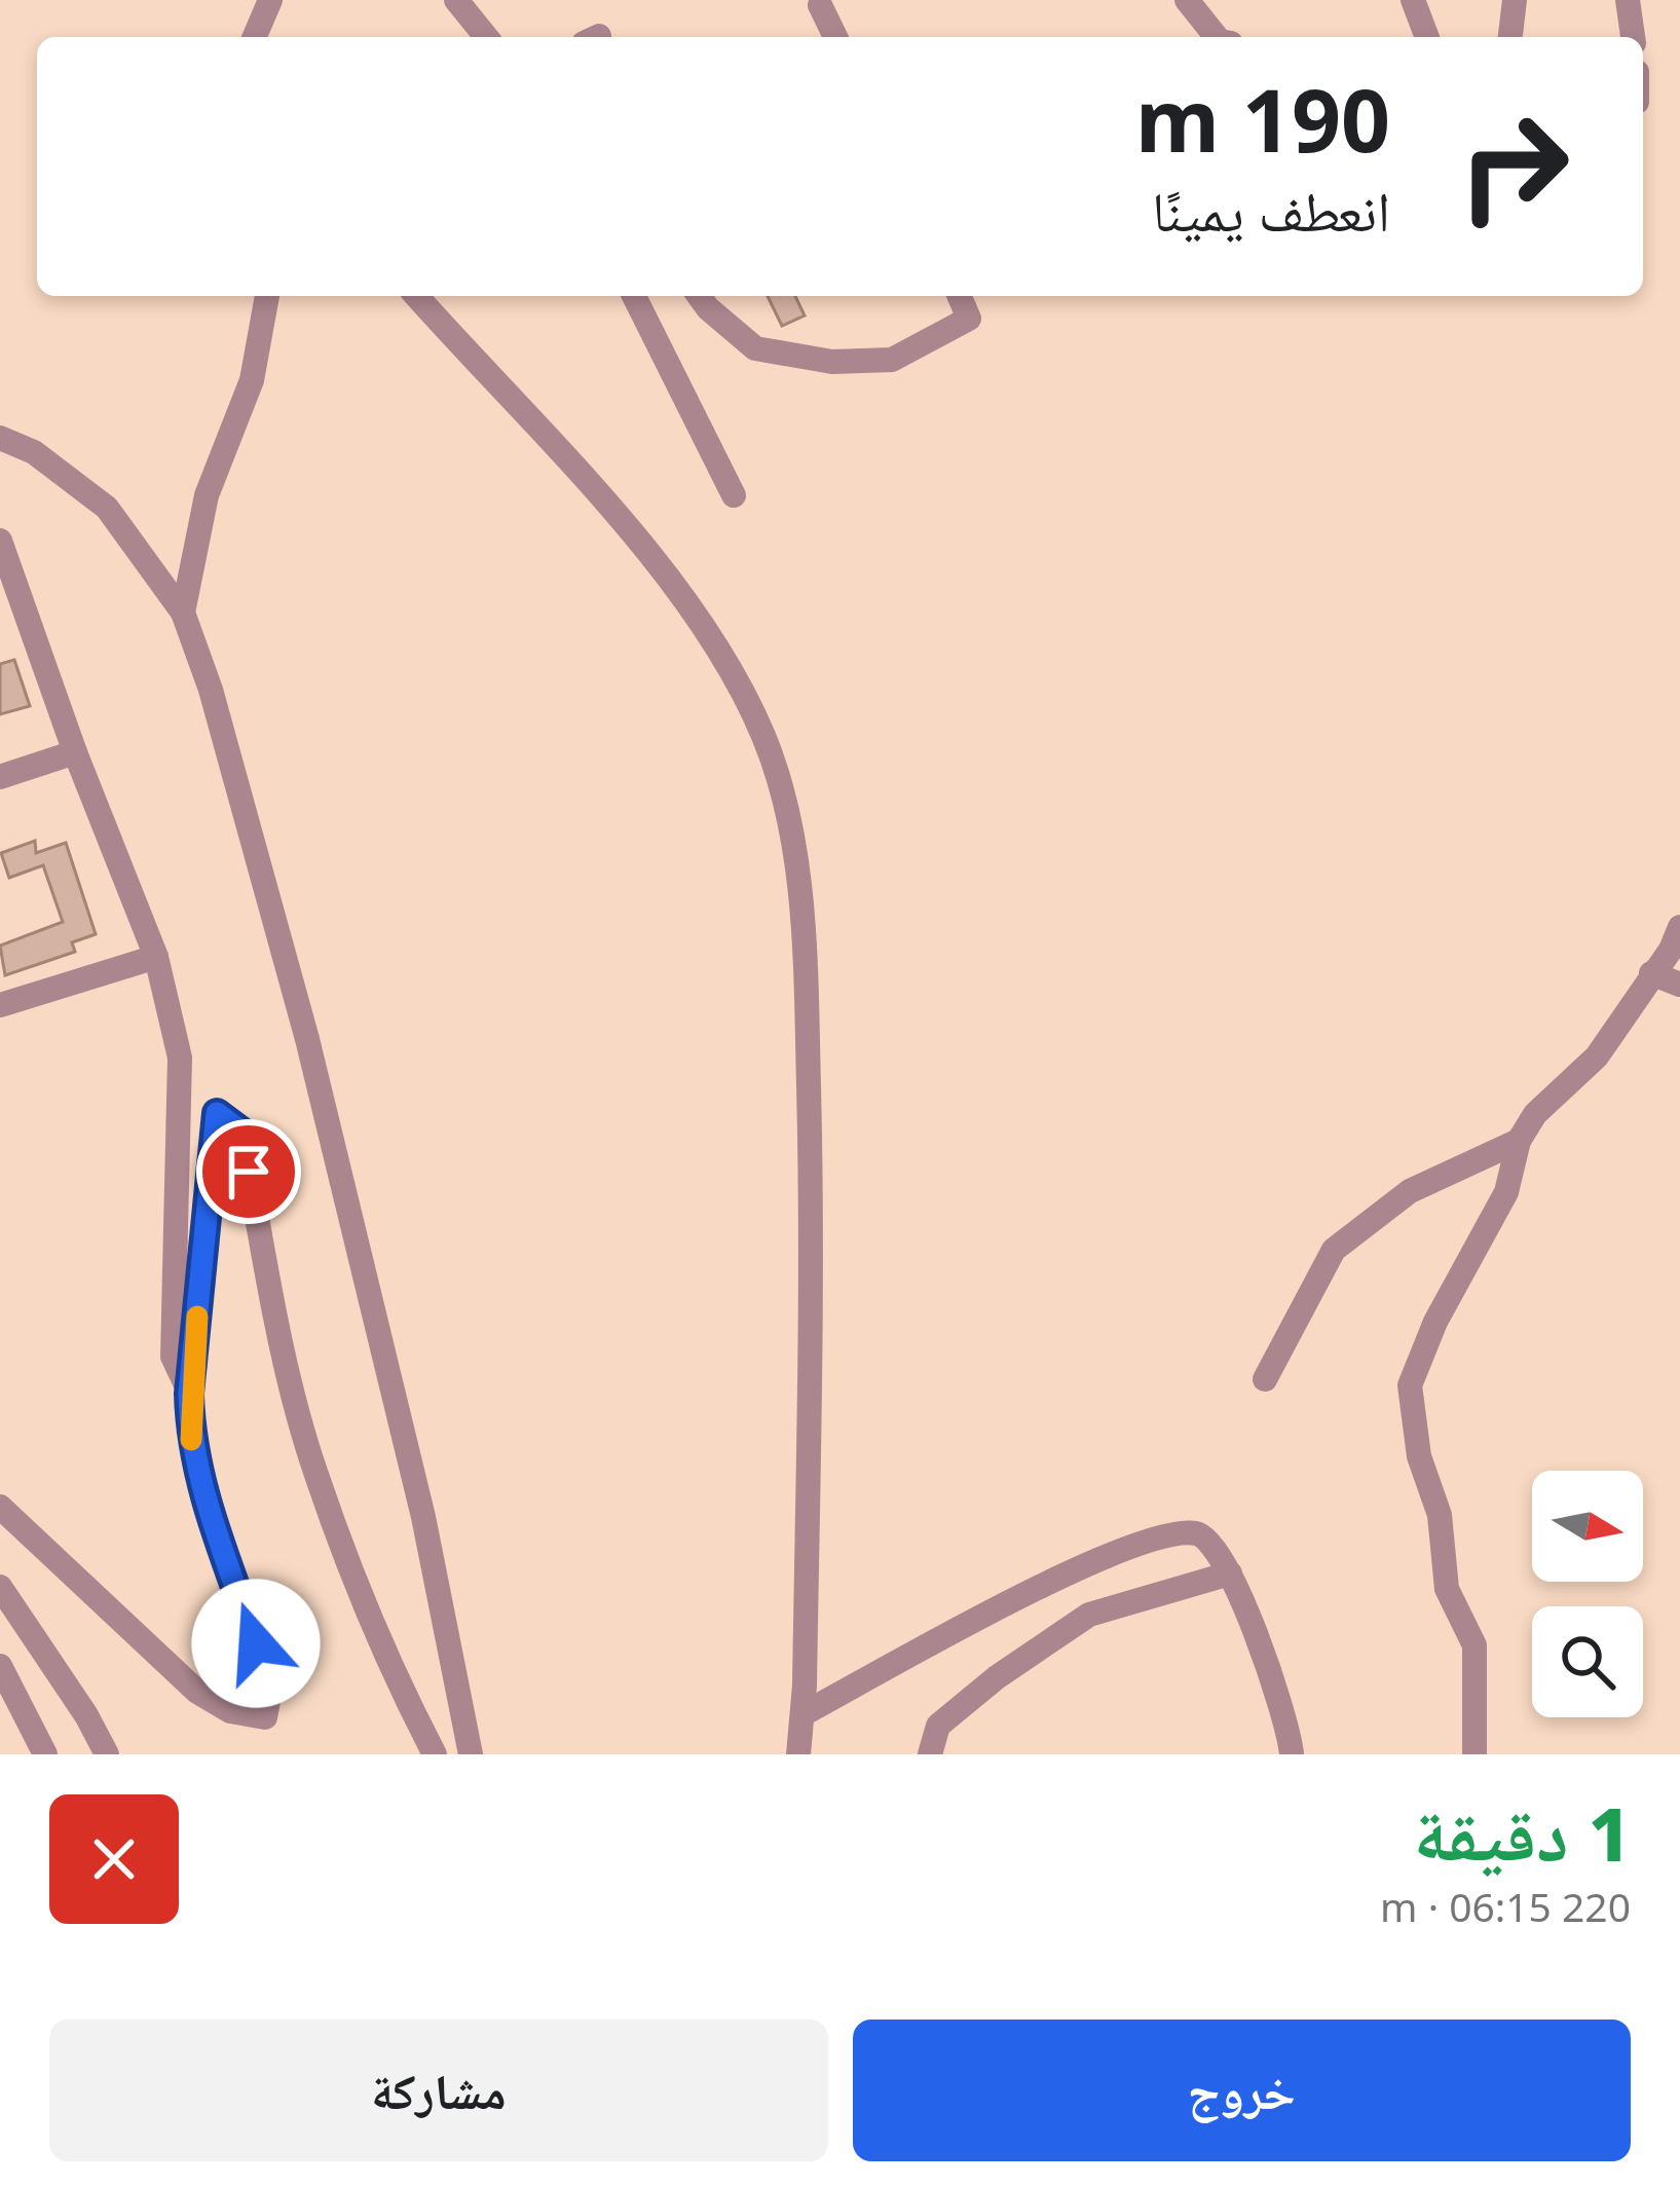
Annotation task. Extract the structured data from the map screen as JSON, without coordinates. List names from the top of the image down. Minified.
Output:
{"north":"right","page":{"turn":["190 m","انعطف يمينًا"],"heading":["1 دقيقة","220 m · 06:15"],"buttons":["خروج","مشاركة"]}}
